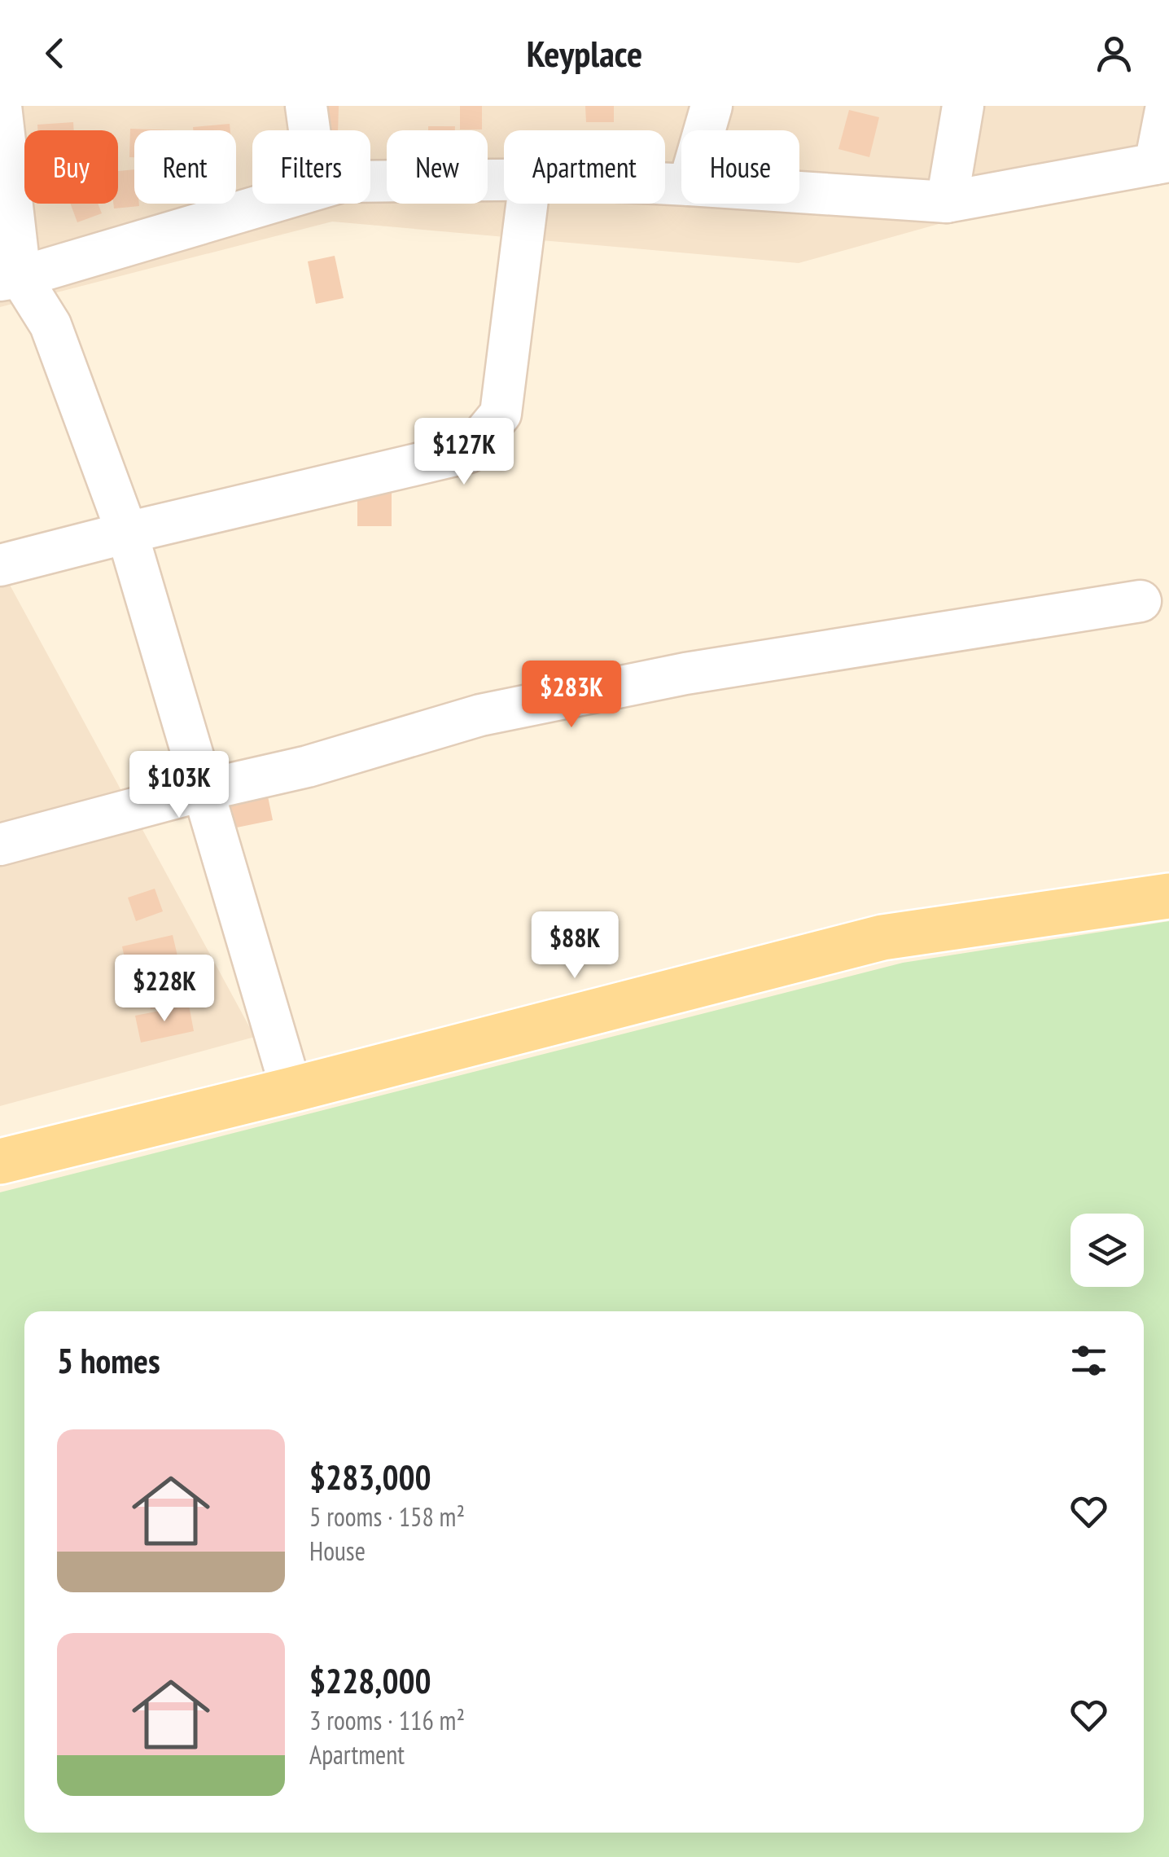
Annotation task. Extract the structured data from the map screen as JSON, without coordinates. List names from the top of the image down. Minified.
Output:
{"page":{"header":"Keyplace","chip":["Buy","Rent","Filters","New","Apartment","House"],"price":["$127K","$283K","$103K","$88K","$228K"],"heading":"5 homes","list":[{"name":"$283,000","note":"5 rooms · 158 m² · House"},{"name":"$228,000","note":"3 rooms · 116 m² · Apartment"}]}}
